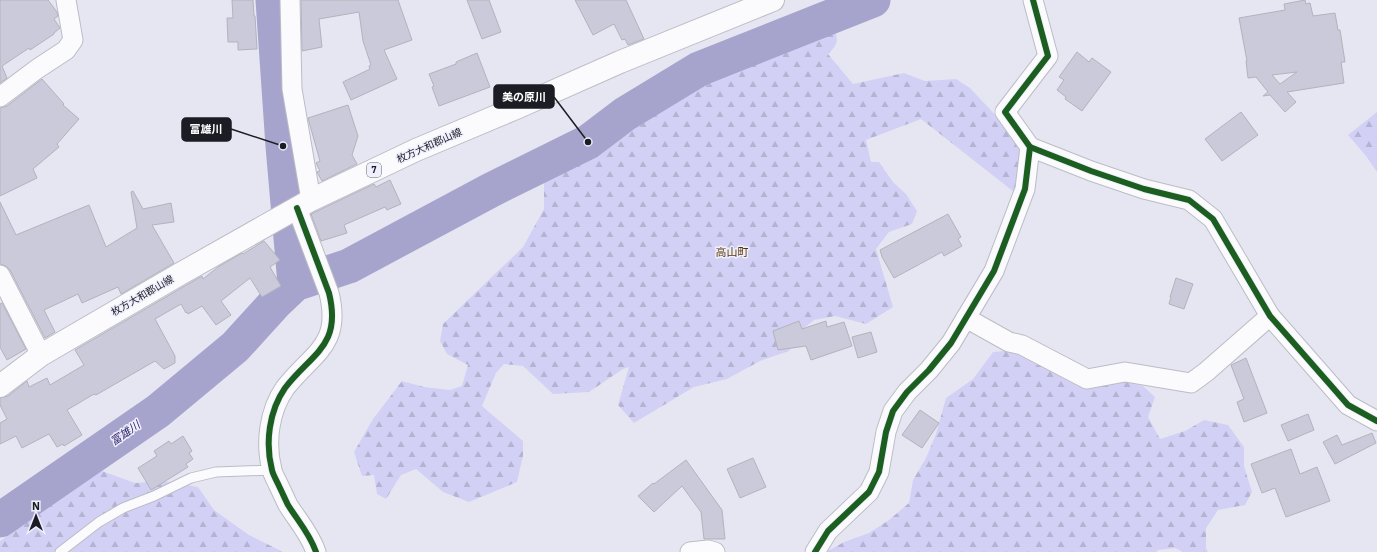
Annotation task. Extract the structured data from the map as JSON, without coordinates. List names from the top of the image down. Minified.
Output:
{"streets":{"main road":["枚方大和郡山線","7"]},"districts":["高山町"],"water":["富雄川"],"places":["美の原川","富雄川"],"north":"top"}
